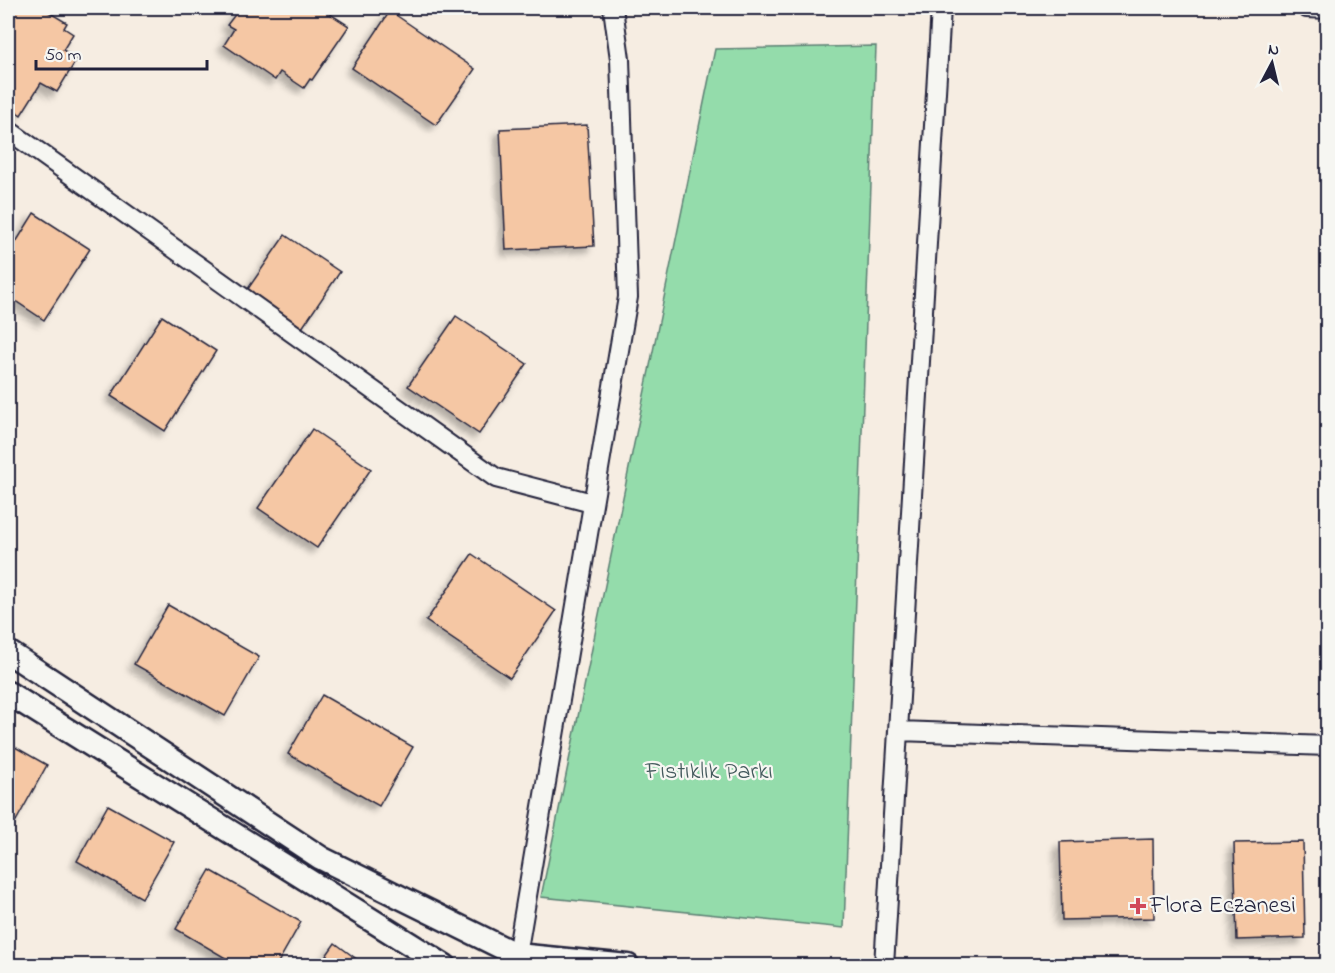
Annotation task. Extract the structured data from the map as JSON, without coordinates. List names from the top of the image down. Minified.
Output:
{"parks":["Fıstıklık Parkı"],"places":{"health":["Flora Eczanesi"]},"scale_bar":"50 m","north":"top"}
